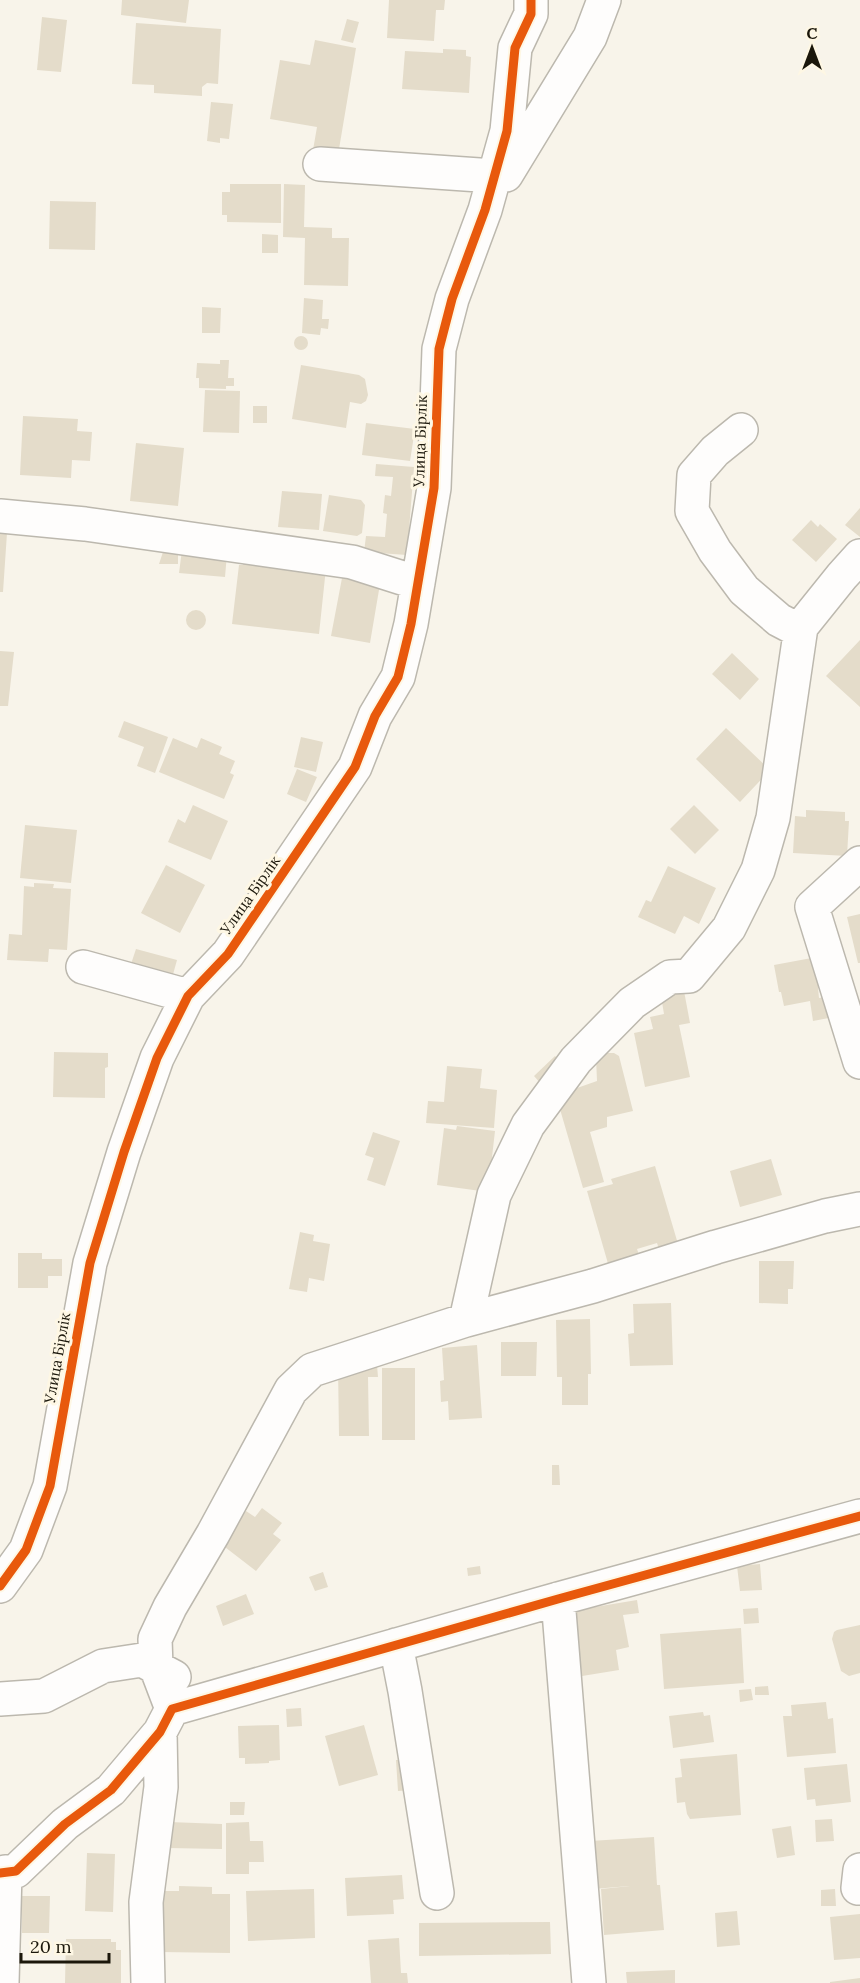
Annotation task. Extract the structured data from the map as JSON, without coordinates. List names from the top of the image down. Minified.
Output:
{"streets":{"street":["Улица Бірлік"]},"scale_bar":"20 m","north":"top"}
